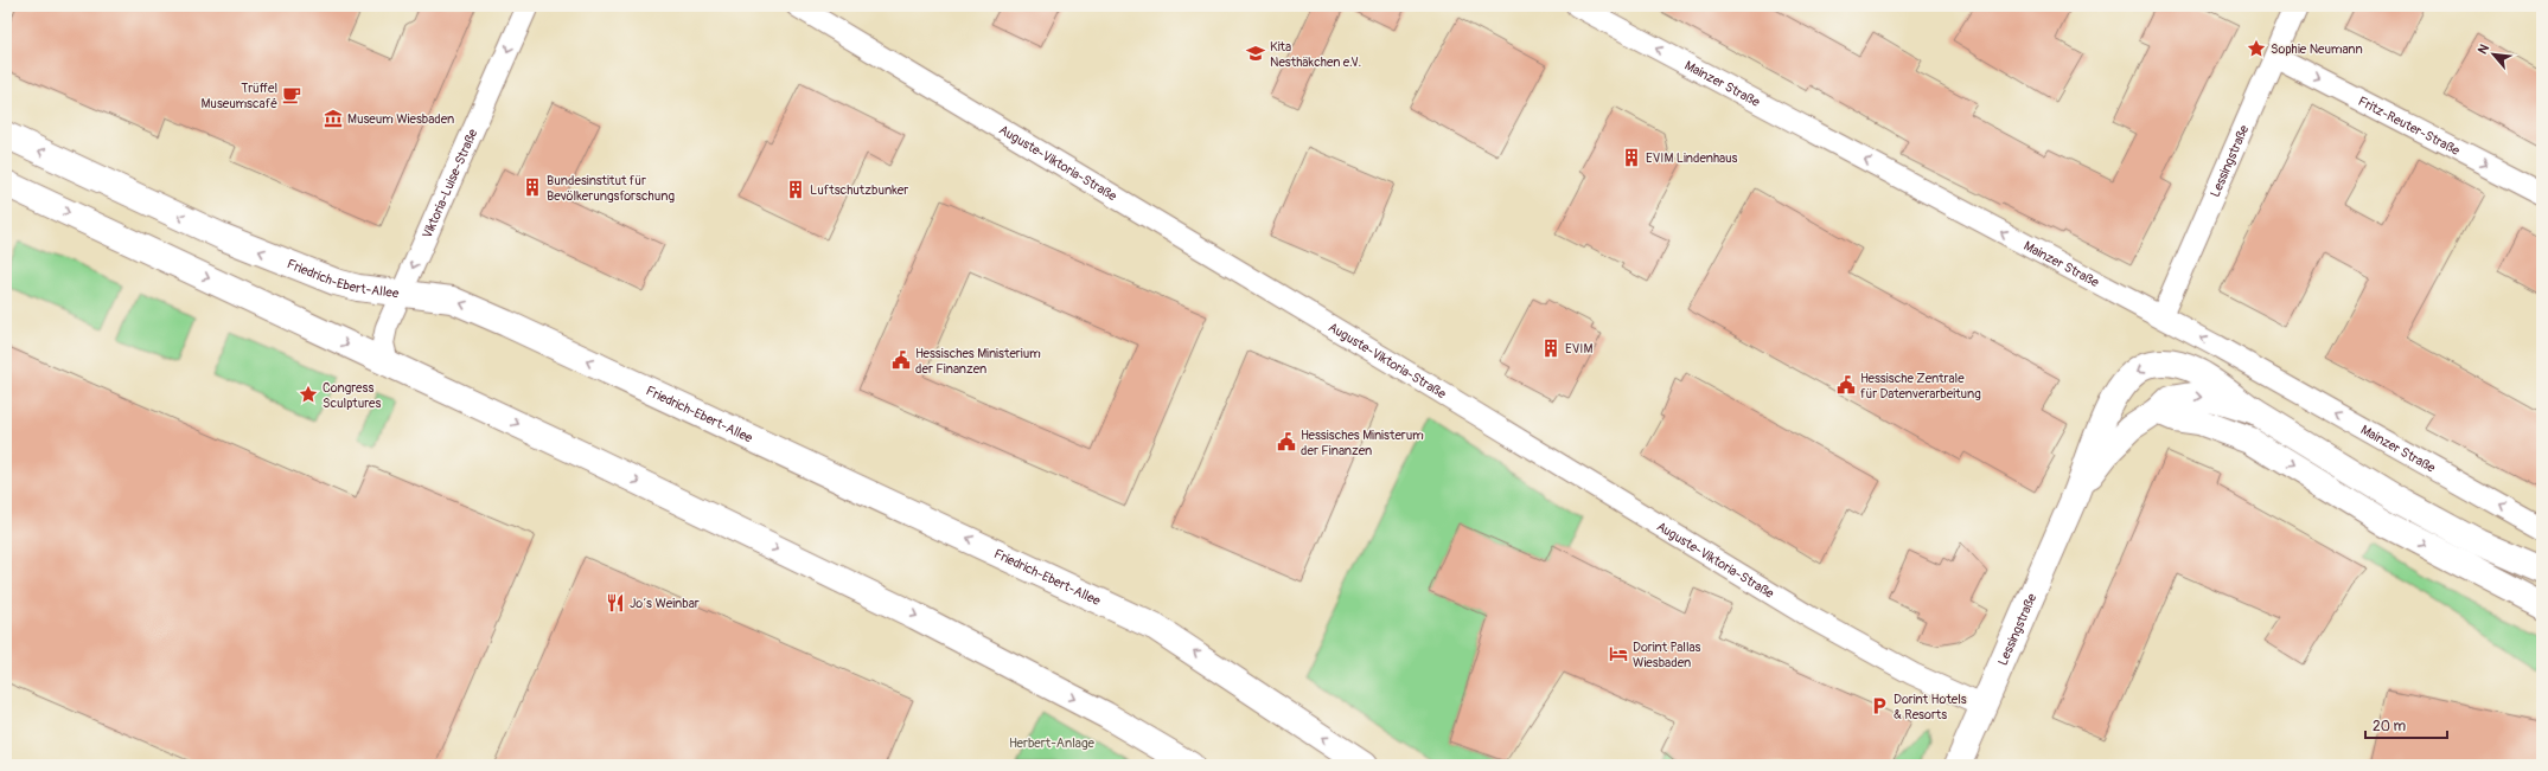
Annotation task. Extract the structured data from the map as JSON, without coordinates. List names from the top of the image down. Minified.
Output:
{"streets":{"street":["Mainzer Straße","Fritz-Reuter-Straße","Lessingstraße","Auguste-Viktoria-Straße","Viktoria-Luise-Straße","Friedrich-Ebert-Allee"]},"crossings":[["Mainzer Straße","Lessingstraße"],["Fritz-Reuter-Straße","Lessingstraße"],["Lessingstraße","Auguste-Viktoria-Straße"],["Viktoria-Luise-Straße","Friedrich-Ebert-Allee"]],"one_way":["Fritz-Reuter-Straße","Viktoria-Luise-Straße"],"parks":["Herbert-Anlage"],"places":{"place":["Sophie Neumann","Congress Sculptures"],"school or university":["Kita Nesthäkchen e.V."],"cafe":["Trüffel Museumscafé"],"museum":["Museum Wiesbaden"],"building":["EVIM Lindenhaus","Bundesinstitut für Bevölkerungsforschung","Luftschutzbunker","EVIM"],"public building":["Hessisches Ministerium der Finanzen","Hessische Zentrale für Datenverarbeitung","Hessisches Ministerum der Finanzen"],"restaurant":["Jo‘s Weinbar"],"hotel":["Dorint Pallas Wiesbaden"],"parking":["Dorint Hotels & Resorts"]},"scale_bar":"20 m","north":"top left"}
